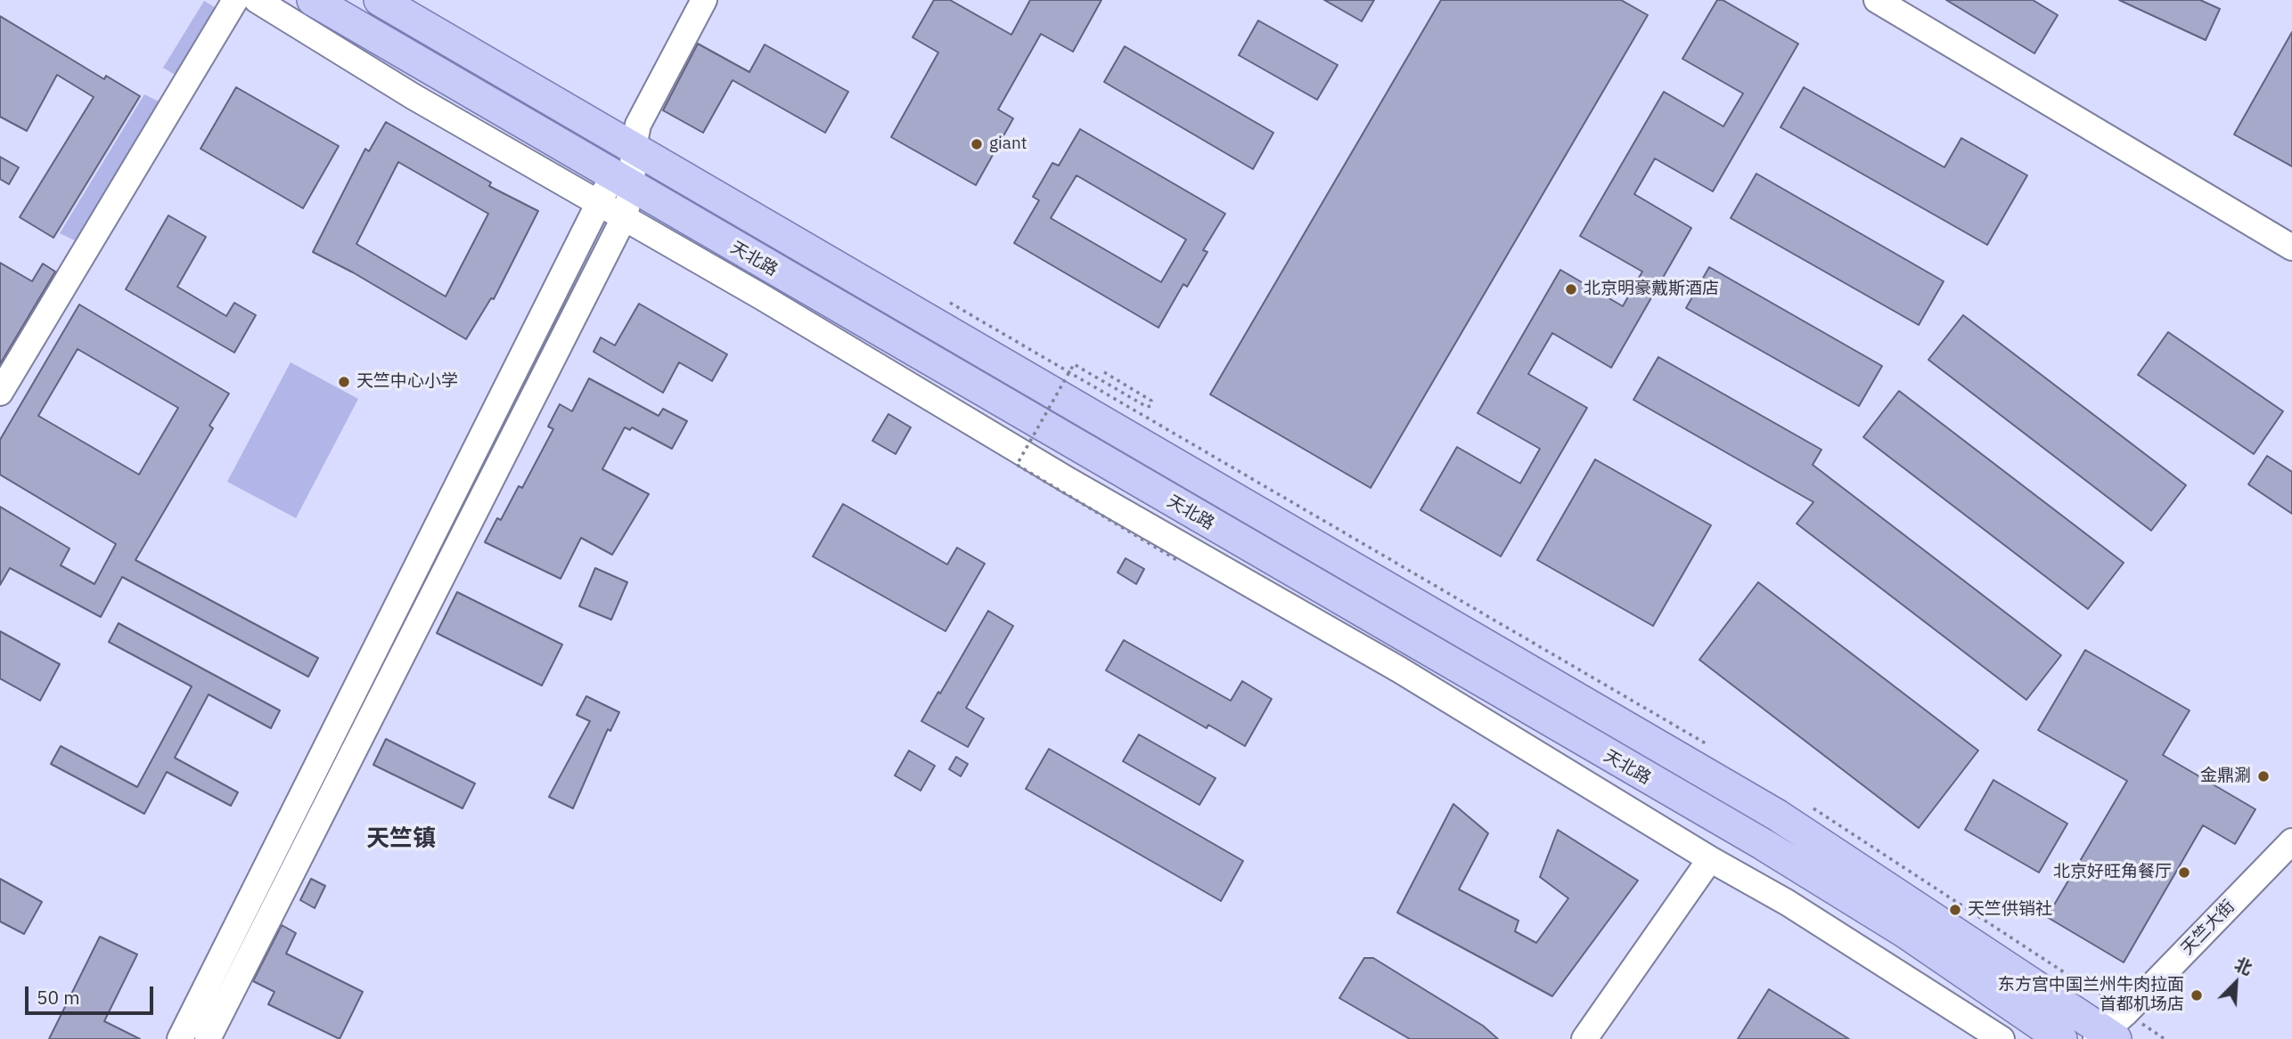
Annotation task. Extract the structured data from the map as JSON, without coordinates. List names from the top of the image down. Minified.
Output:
{"streets":{"main road":["天北路"],"street":["天竺大街"]},"crossings":[["天北路","天竺大街"]],"districts":["天竺镇"],"places":["giant","北京明豪戴斯酒店","天竺中心小学","金鼎涮","北京好旺角餐厅","天竺供销社","东方宫中国兰州牛肉拉面 首都机场店"],"scale_bar":"50 m","north":"top right"}
